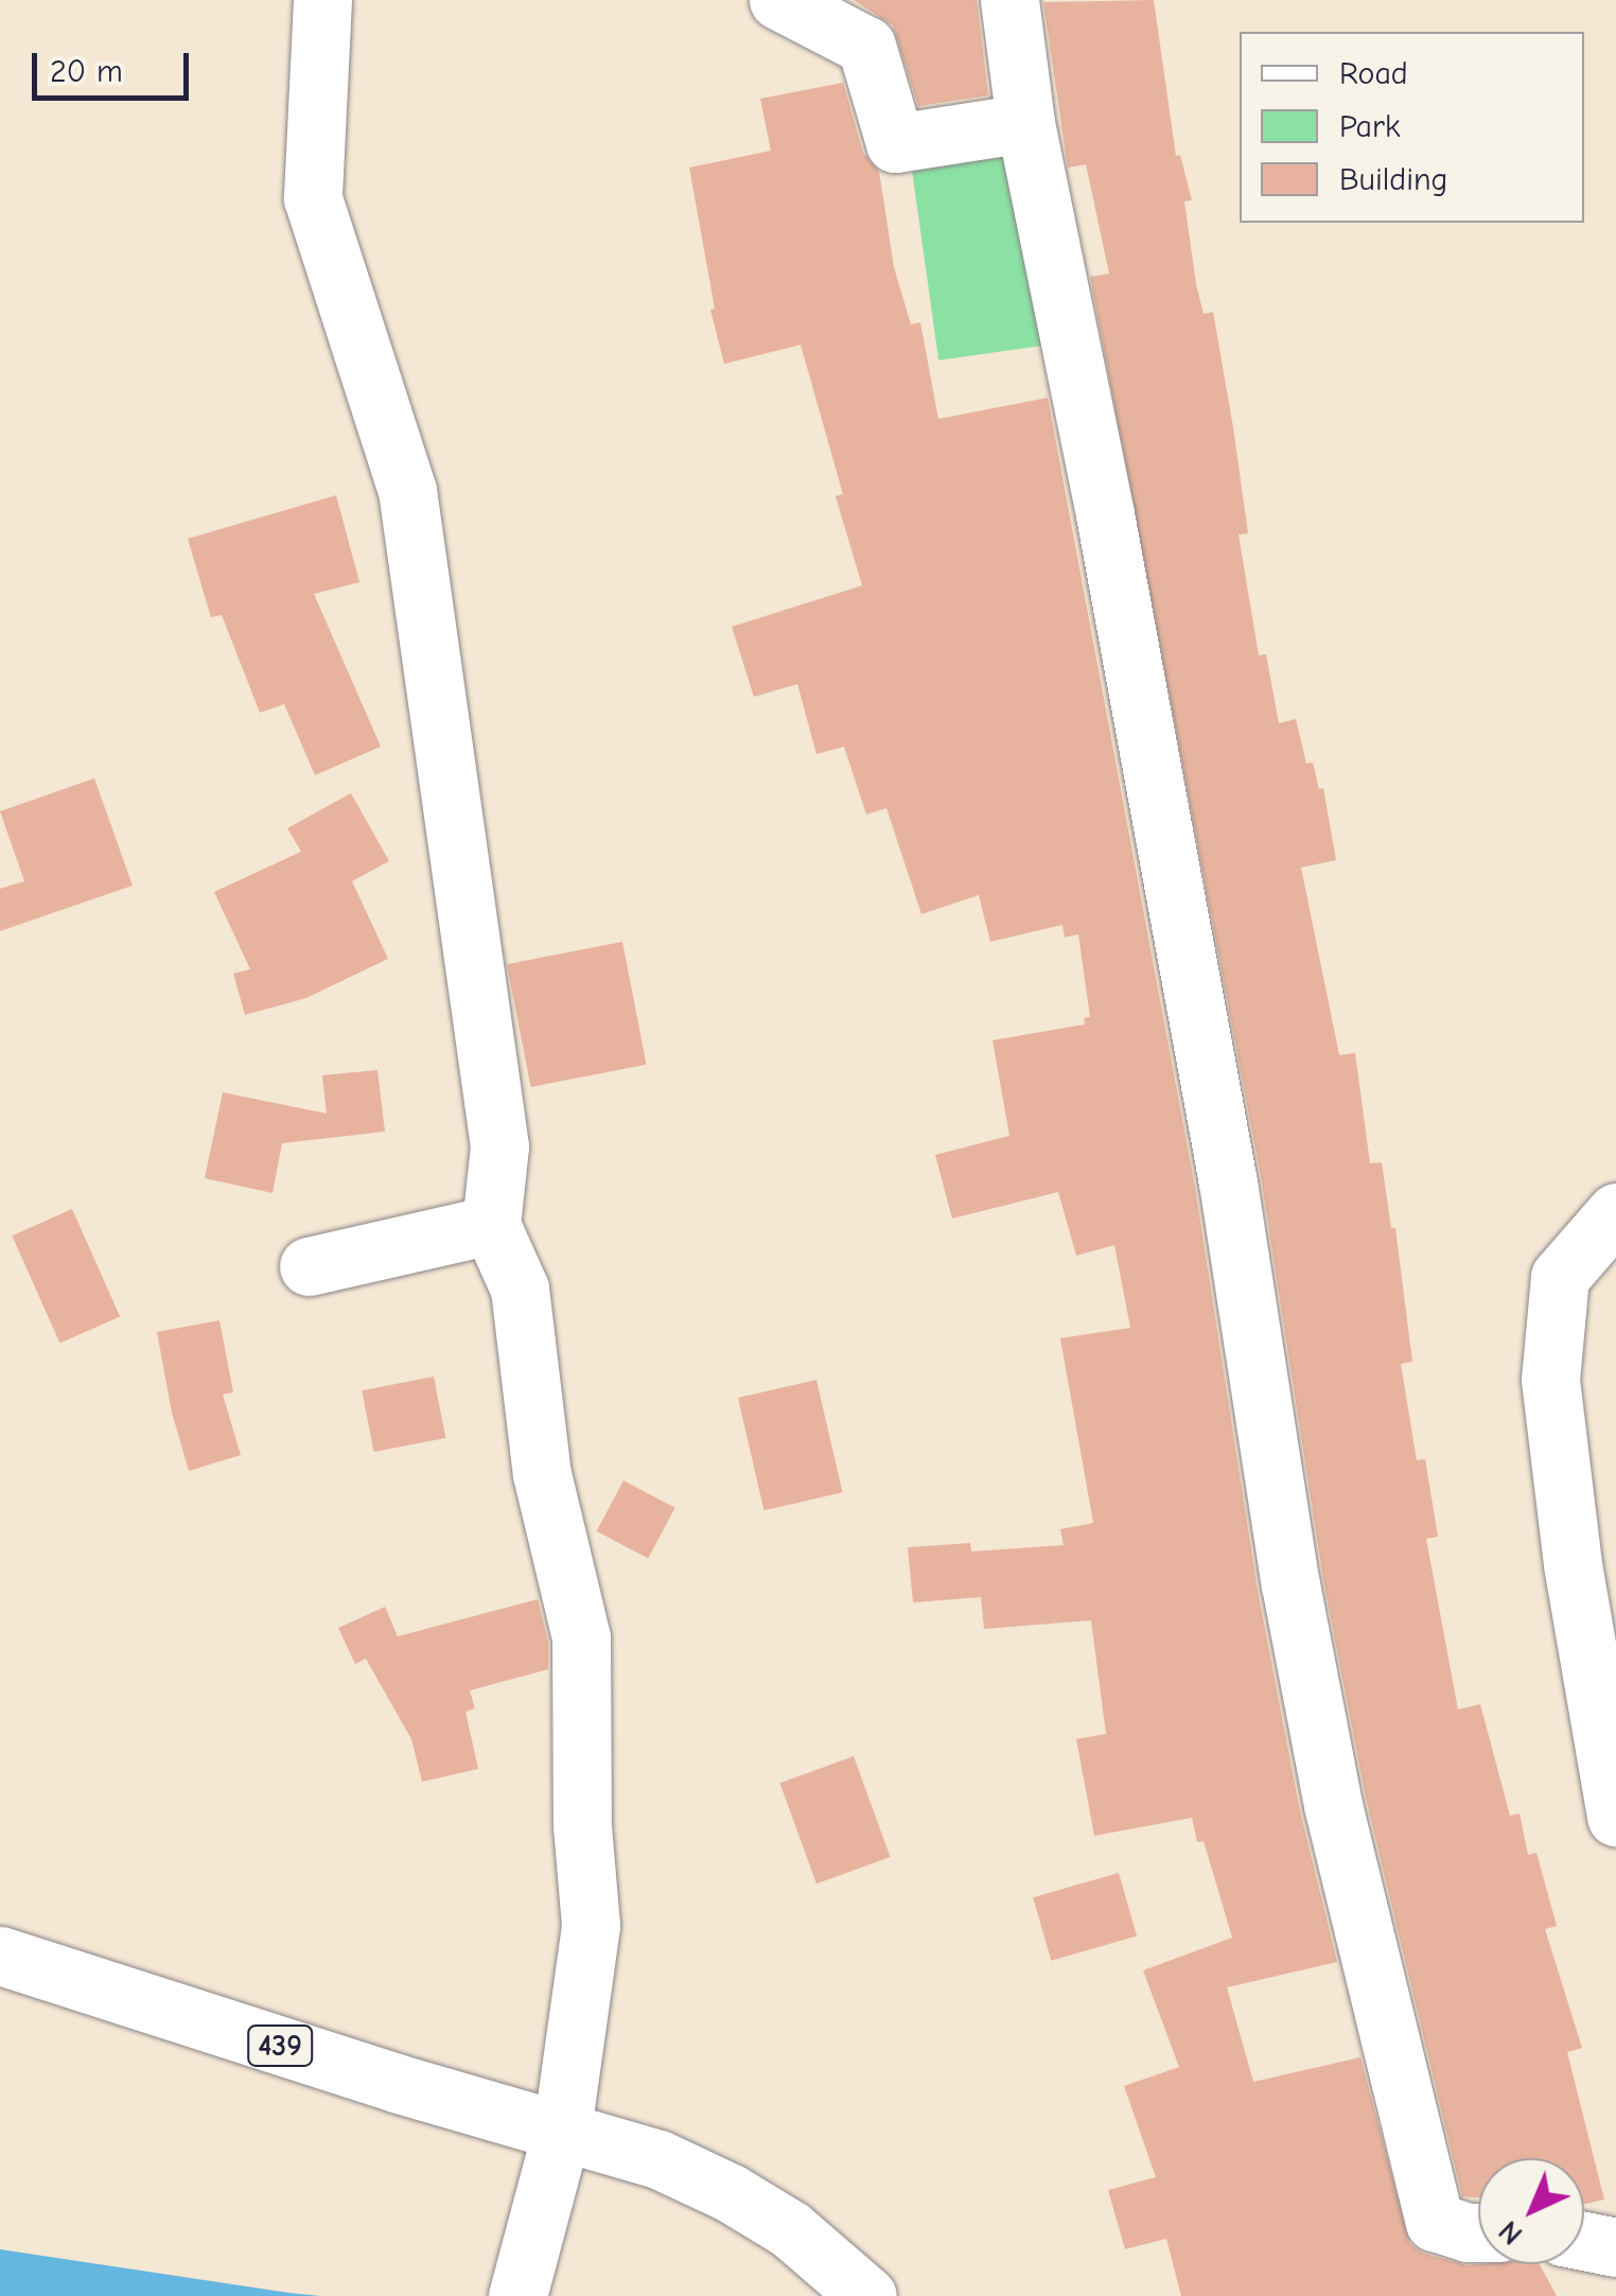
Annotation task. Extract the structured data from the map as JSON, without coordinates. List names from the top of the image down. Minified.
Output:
{"streets":{"street":["439"]},"legend":["Road","Park","Building"],"scale_bar":"20 m","north":"bottom left"}
